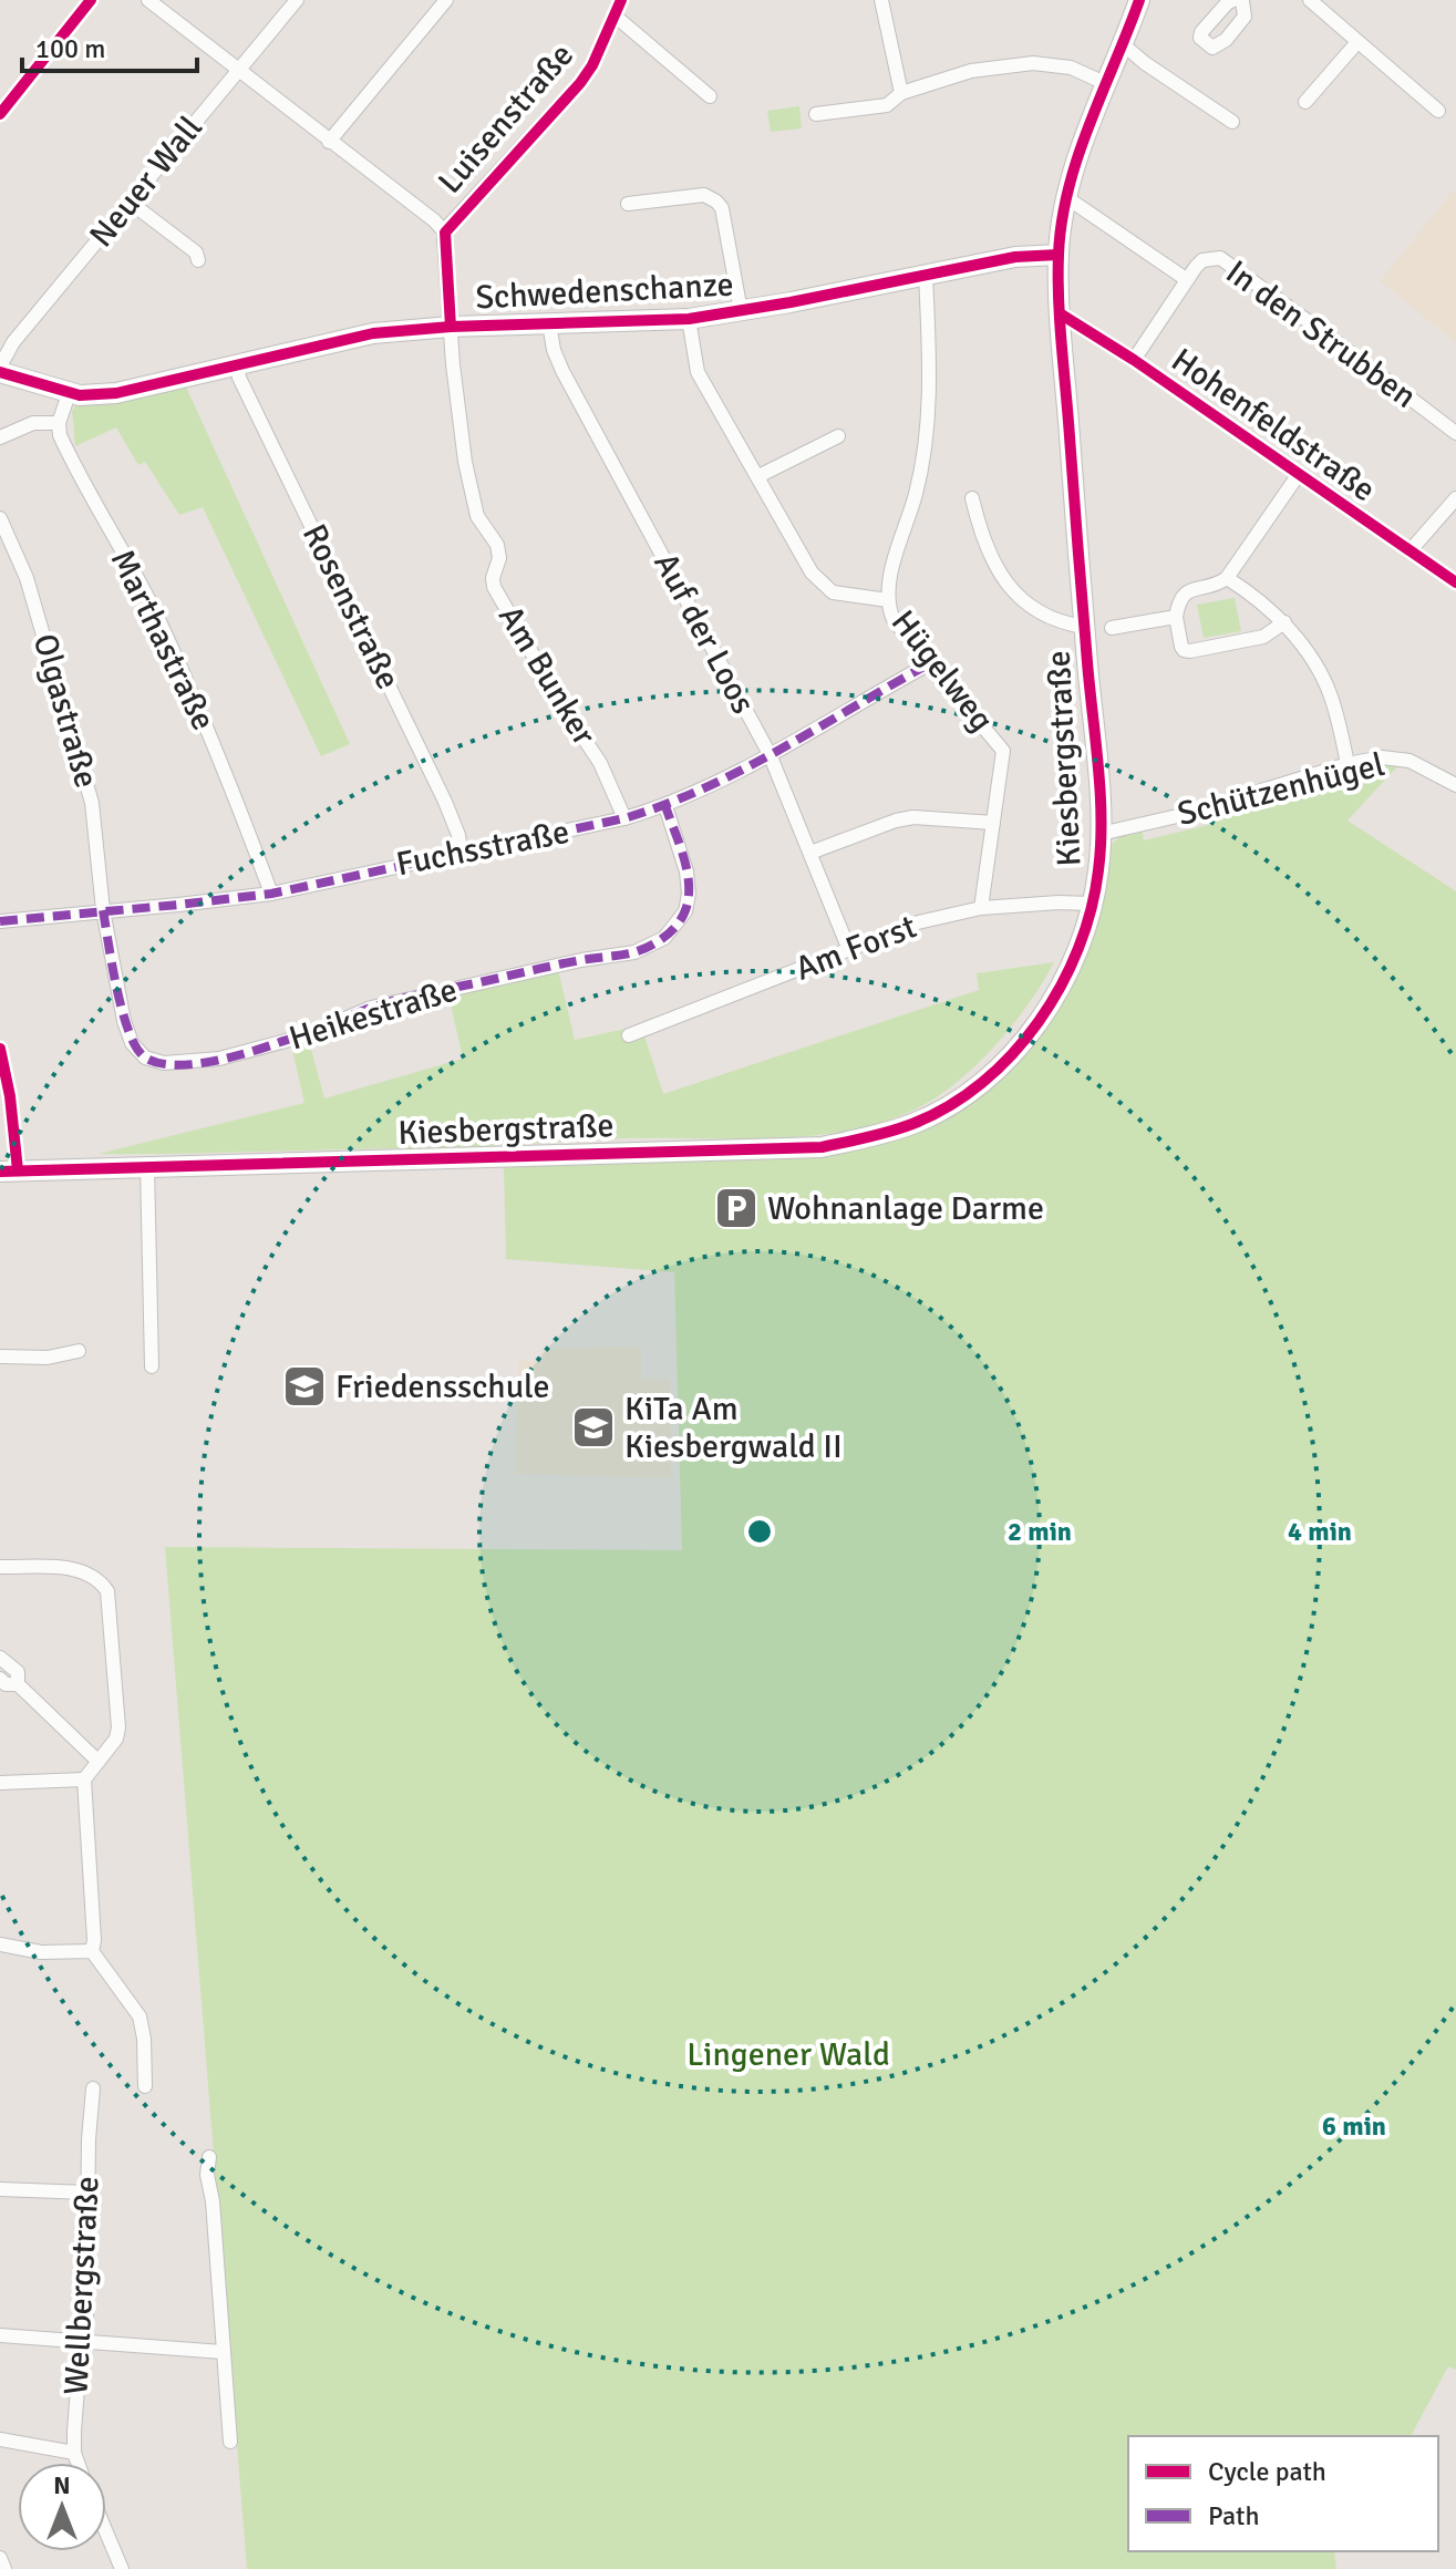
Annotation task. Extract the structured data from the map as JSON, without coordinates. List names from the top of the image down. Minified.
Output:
{"streets":{"street":["Luisenstraße","Neuer Wall","Schwedenschanze","In den Strubben","Hohenfeldstraße","Rosenstraße","Auf der Loos","Marthastraße","Hügelweg","Am Bunker","Olgastraße","Kiesbergstraße","Schützenhügel","Fuchsstraße","Am Forst","Heikestraße","Wellbergstraße"]},"crossings":[["Luisenstraße","Schwedenschanze"],["Luisenstraße","Am Bunker"],["Neuer Wall","Schwedenschanze"],["Schwedenschanze","Rosenstraße"],["Schwedenschanze","Auf der Loos"],["Schwedenschanze","Hügelweg"],["Schwedenschanze","Am Bunker"],["Schwedenschanze","Kiesbergstraße"],["In den Strubben","Hohenfeldstraße"],["Hohenfeldstraße","Kiesbergstraße"],["Rosenstraße","Fuchsstraße"],["Auf der Loos","Fuchsstraße"],["Auf der Loos","Am Forst"],["Marthastraße","Fuchsstraße"],["Hügelweg","Fuchsstraße"],["Hügelweg","Am Forst"],["Am Bunker","Fuchsstraße"],["Olgastraße","Fuchsstraße"],["Olgastraße","Heikestraße"],["Kiesbergstraße","Schützenhügel"],["Kiesbergstraße","Am Forst"],["Fuchsstraße","Heikestraße"]],"parks":["Lingener Wald"],"places":{"parking":["Wohnanlage Darme"],"school or university":["Friedensschule","KiTa Am Kiesbergwald II"]},"legend":["Cycle path","Path"],"scale_bar":"100 m","north":"top","rings":["2 min","4 min","6 min"]}
